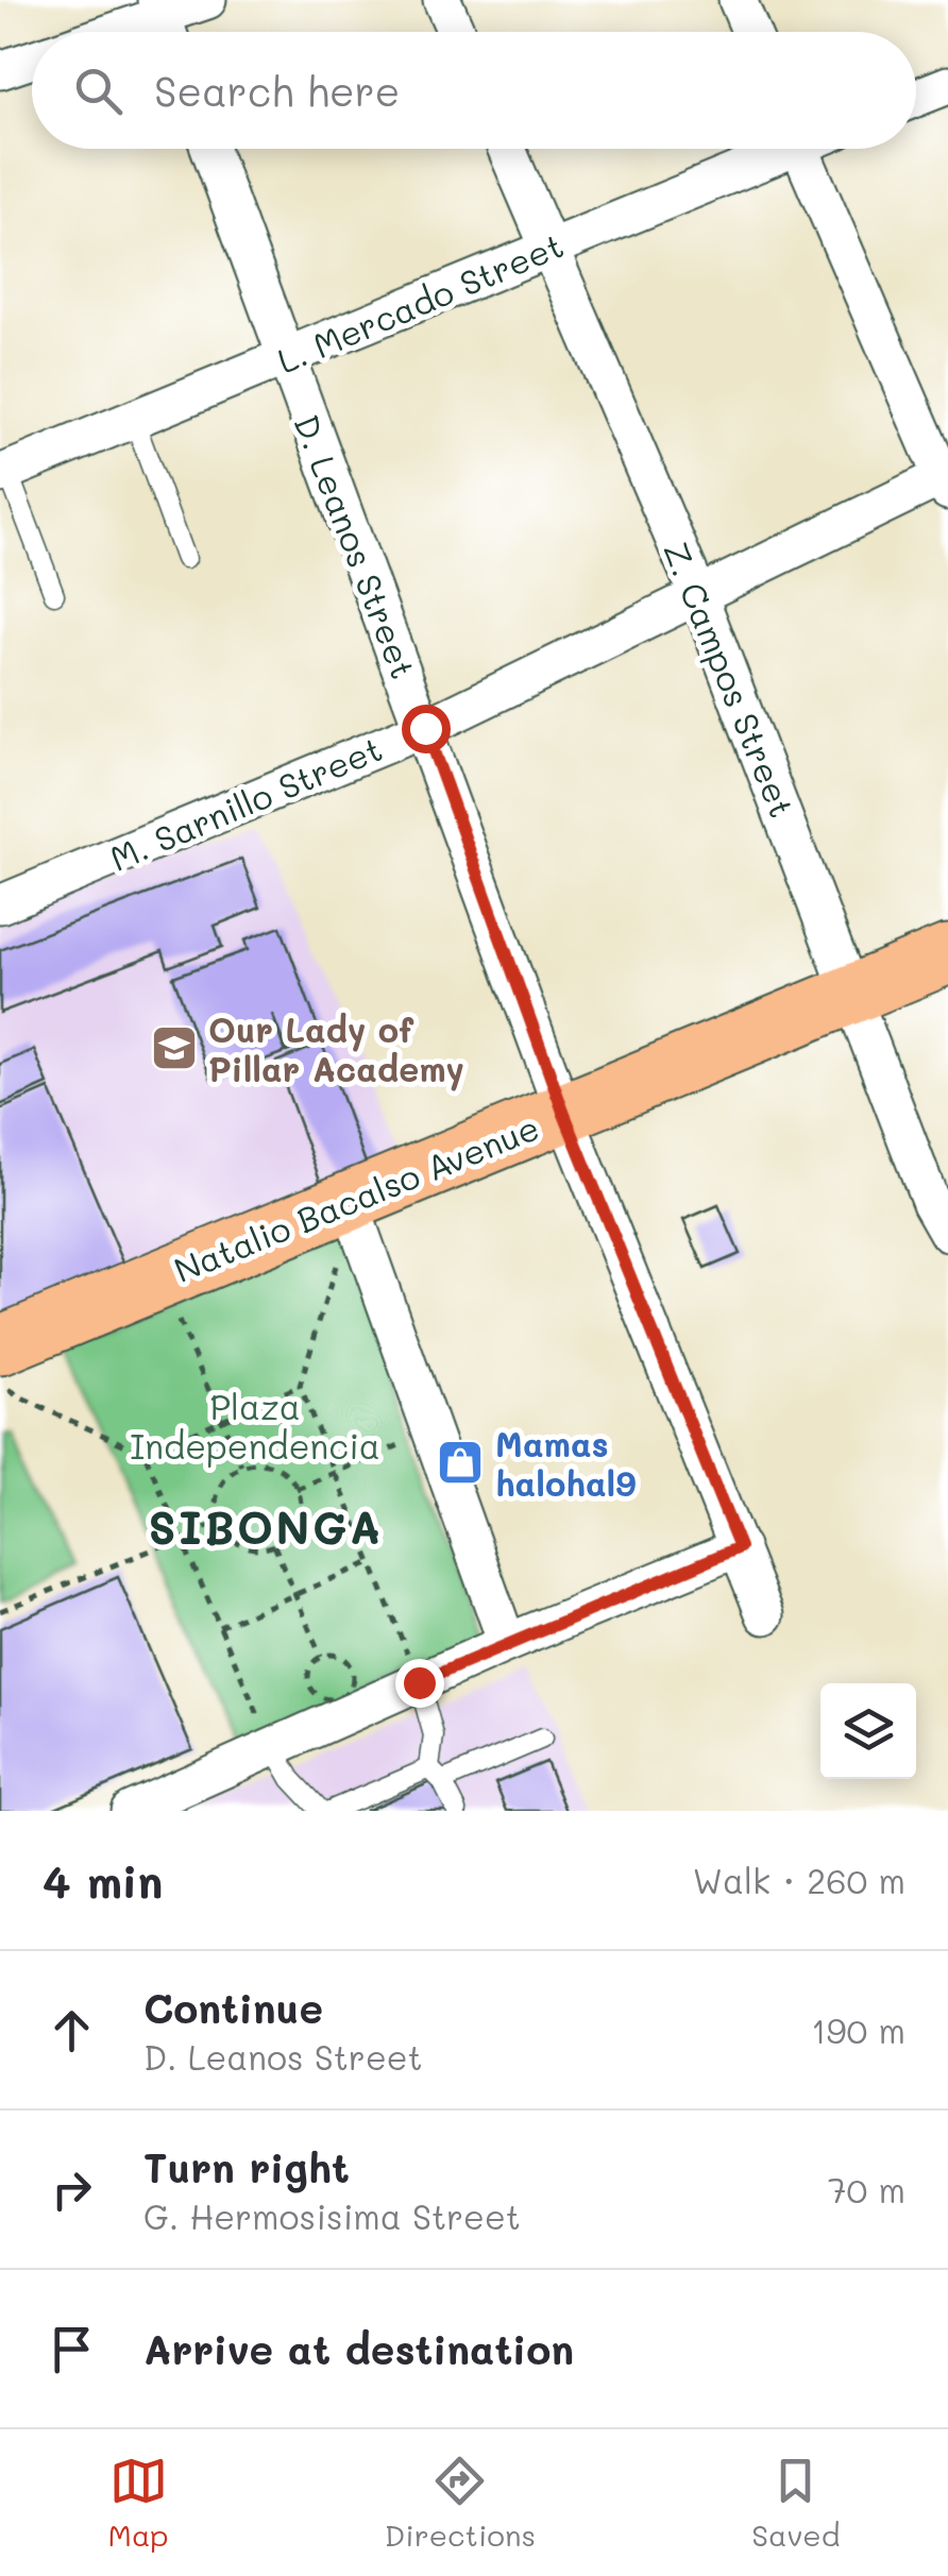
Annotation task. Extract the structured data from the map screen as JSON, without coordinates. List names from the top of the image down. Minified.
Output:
{"streets":{"highway":["Natalio Bacalso Avenue"],"street":["L. Mercado Street","D. Leanos Street","Z. Campos Street","M. Sarnillo Street"]},"crossings":[["L. Mercado Street","D. Leanos Street"],["L. Mercado Street","Z. Campos Street"],["D. Leanos Street","M. Sarnillo Street"],["D. Leanos Street","Natalio Bacalso Avenue"],["Z. Campos Street","M. Sarnillo Street"],["Z. Campos Street","Natalio Bacalso Avenue"]],"districts":["SIBONGA"],"parks":["Plaza Independencia"],"places":{"school or university":["Our Lady of Pillar Academy"],"shop":["Mamas halohal9"]},"page":{"search":"Search here","heading":["4 min","Walk · 260 m"],"list":[["Continue","D. Leanos Street","190 m"],["Turn right","G. Hermosisima Street","70 m"],"Arrive at destination"],"nav":["Map","Directions","Saved"]}}
